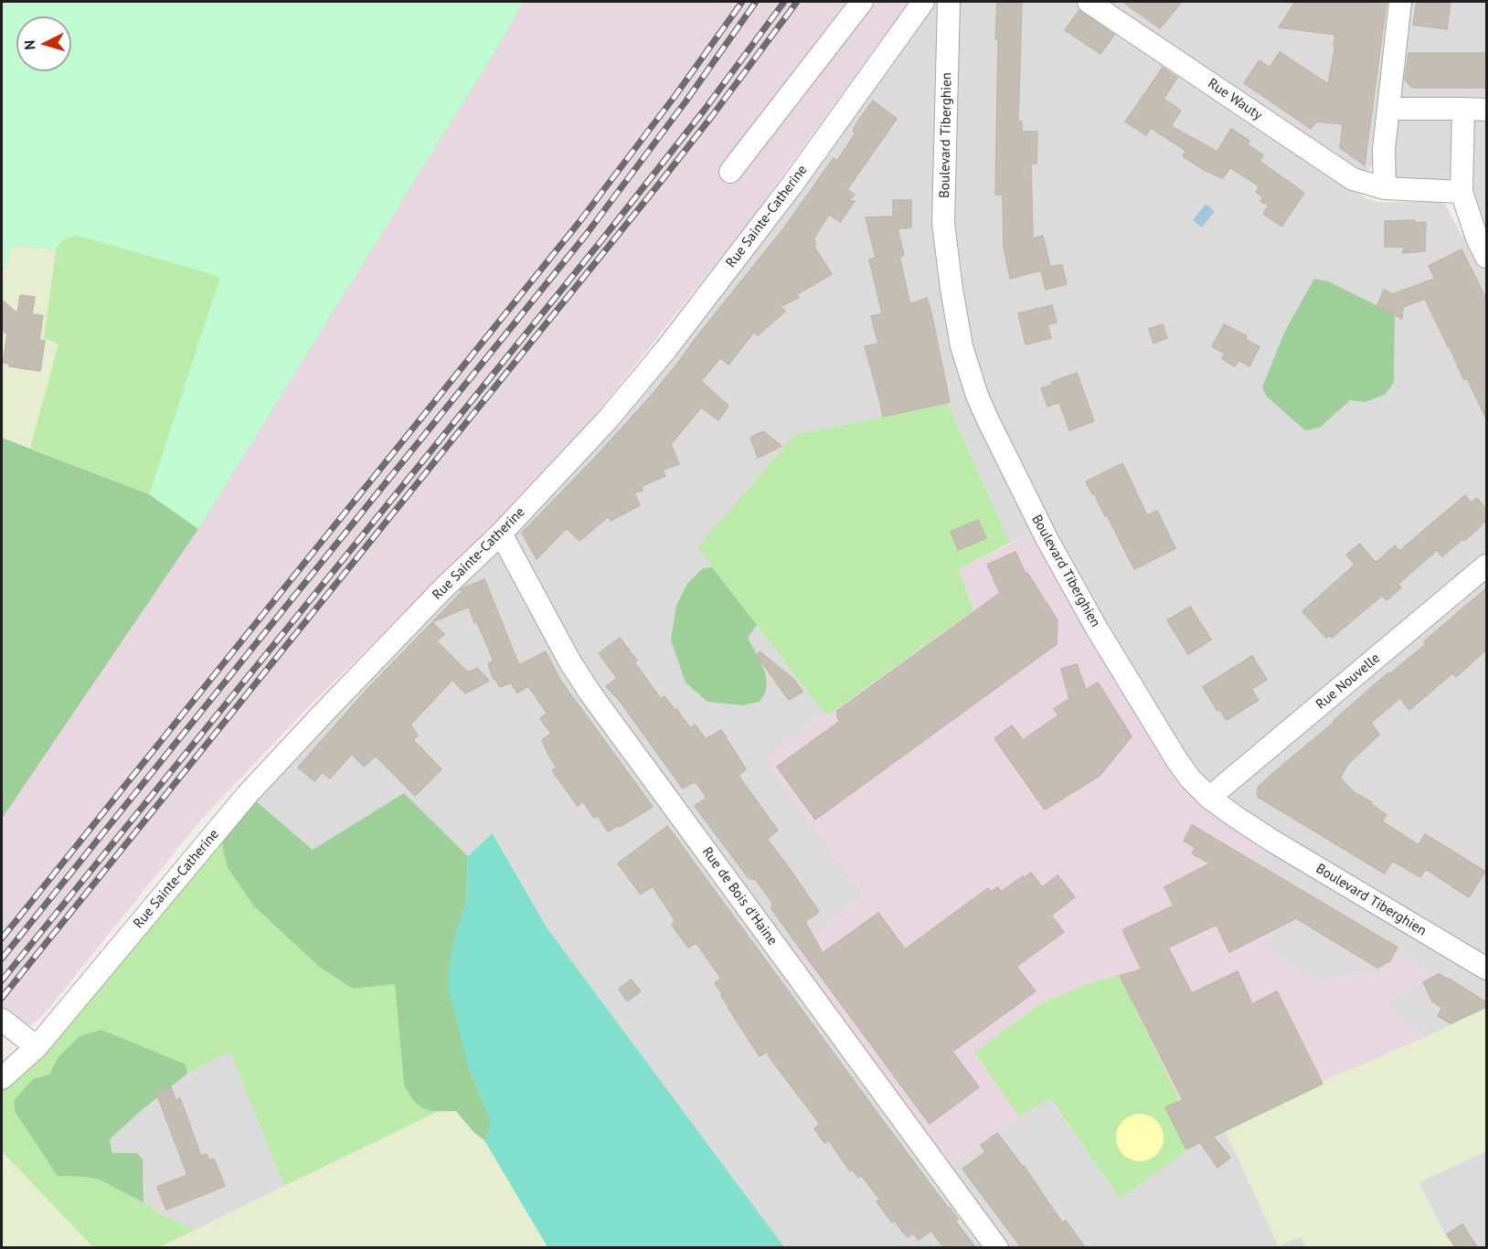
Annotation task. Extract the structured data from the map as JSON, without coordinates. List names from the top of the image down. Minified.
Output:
{"streets":{"street":["Rue Wauty","Boulevard Tiberghien","Rue Sainte-Catherine","Rue Nouvelle","Rue de Bois d'Haine"]},"crossings":[["Boulevard Tiberghien","Rue Nouvelle"],["Rue Sainte-Catherine","Rue de Bois d'Haine"]],"north":"left"}
